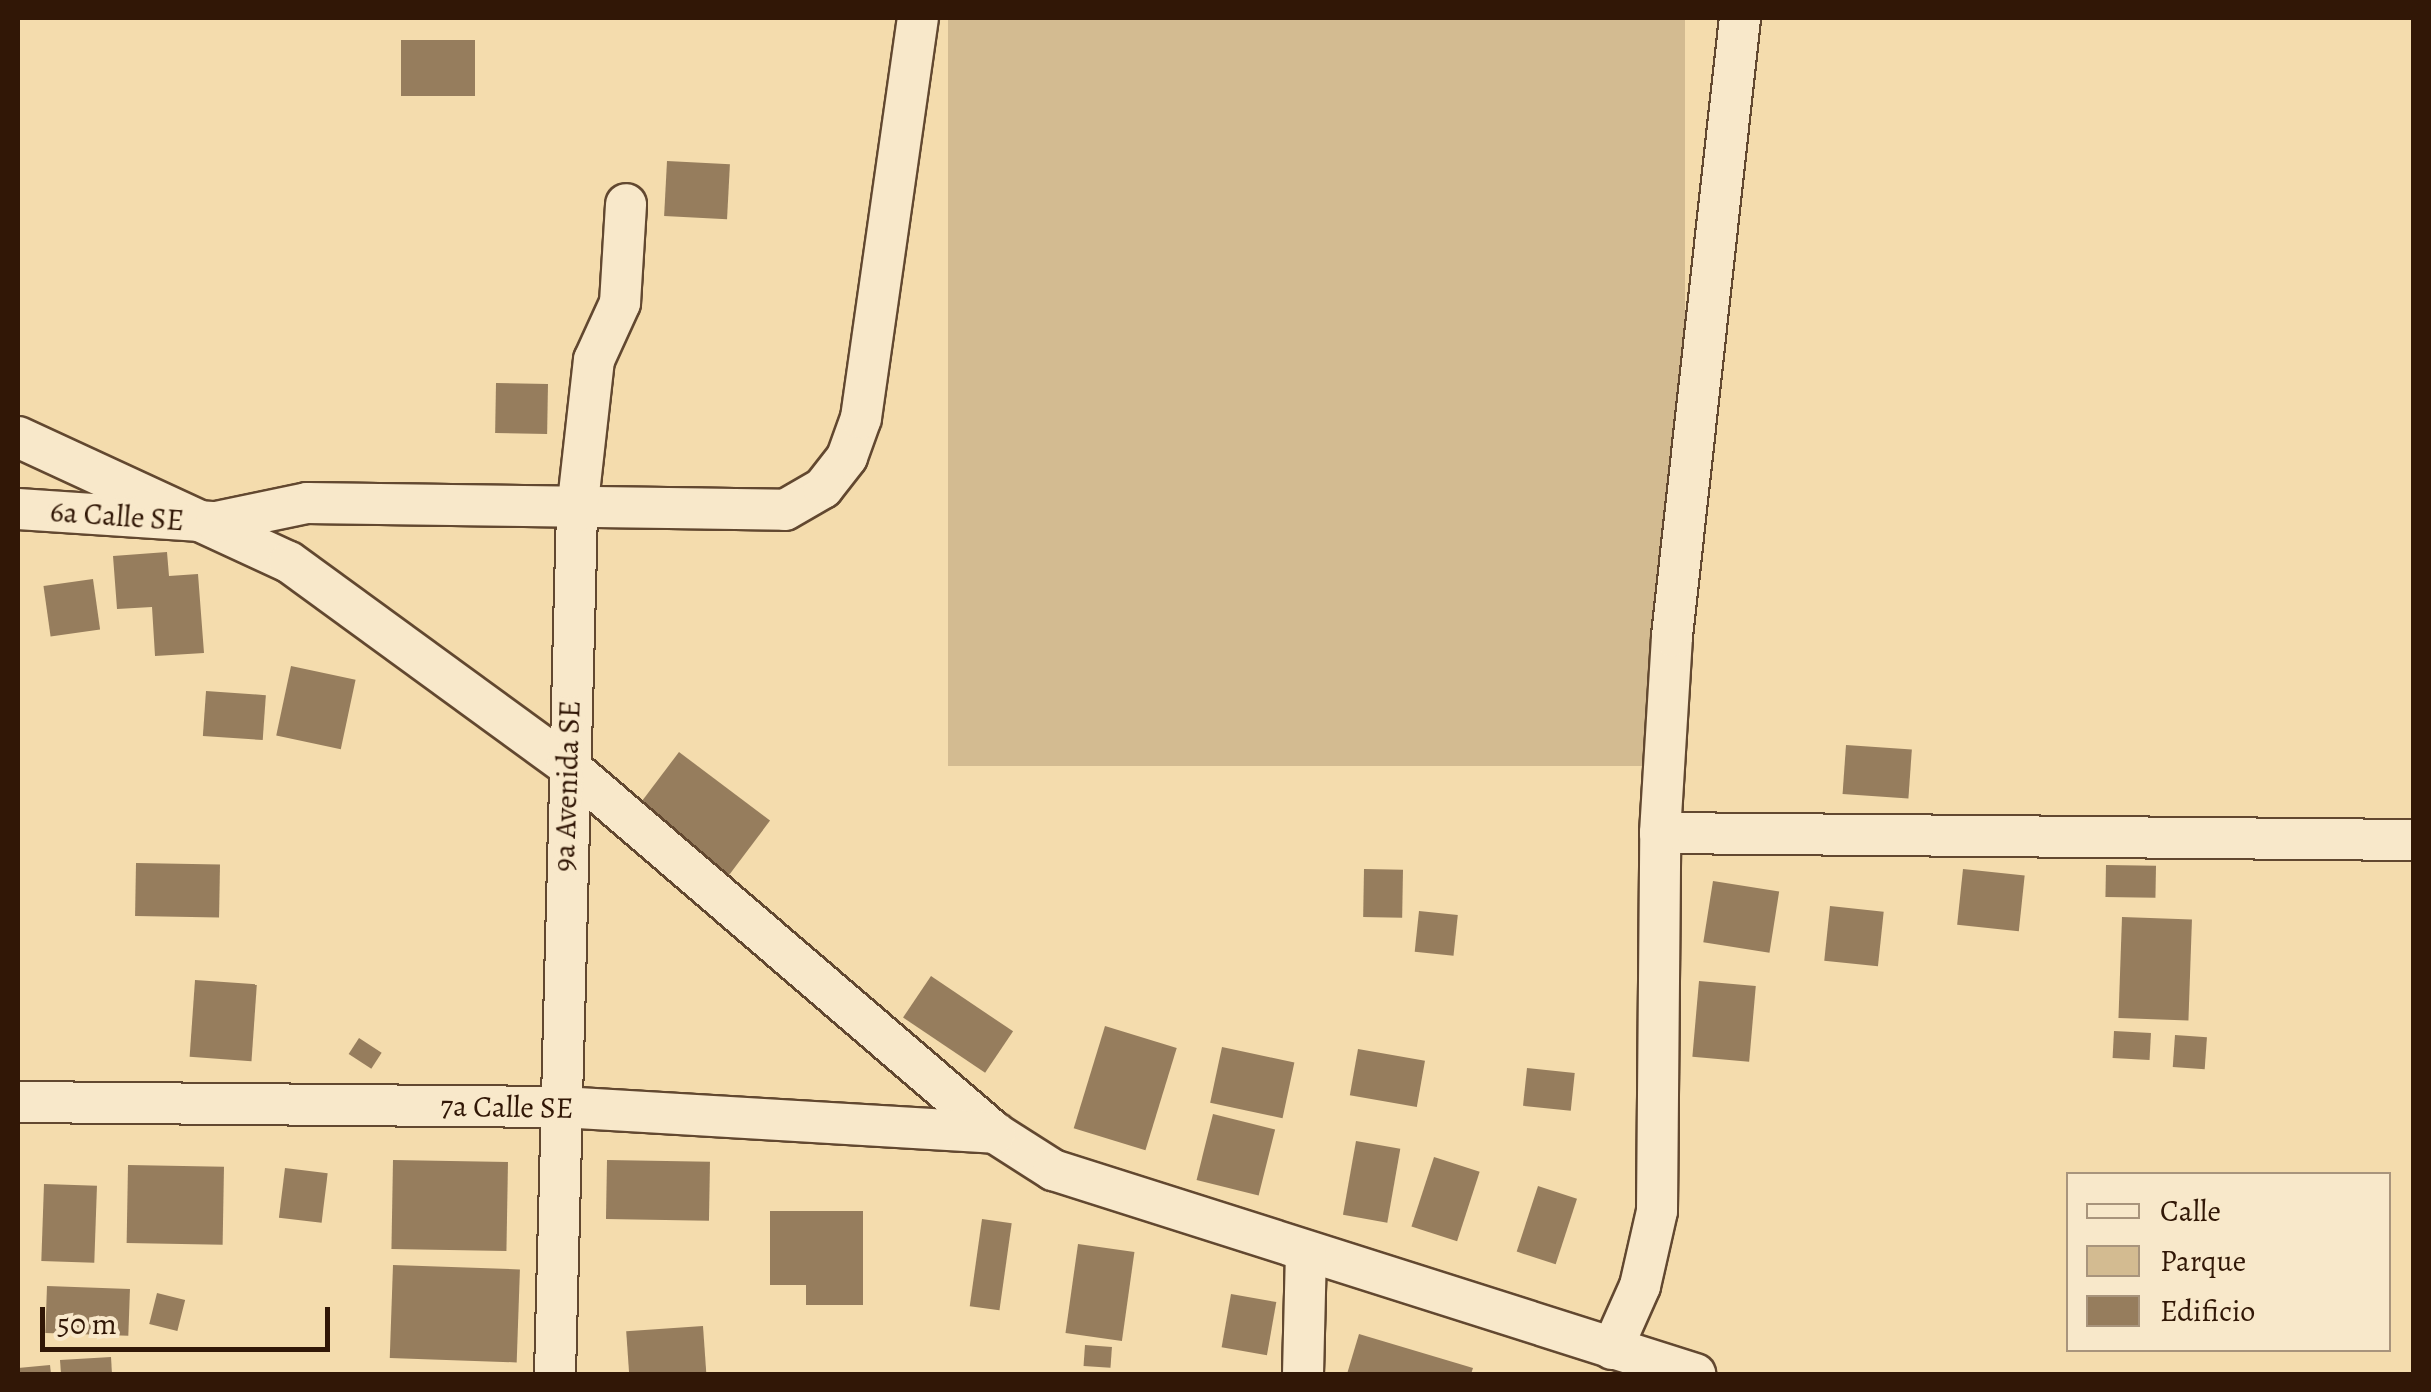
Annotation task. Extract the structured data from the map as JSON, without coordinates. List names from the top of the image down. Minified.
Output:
{"streets":{"street":["6a Calle SE","9a Avenida SE","7a Calle SE"]},"crossings":[["9a Avenida SE","7a Calle SE"]],"legend":["Calle","Parque","Edificio"],"scale_bar":"50 m"}
